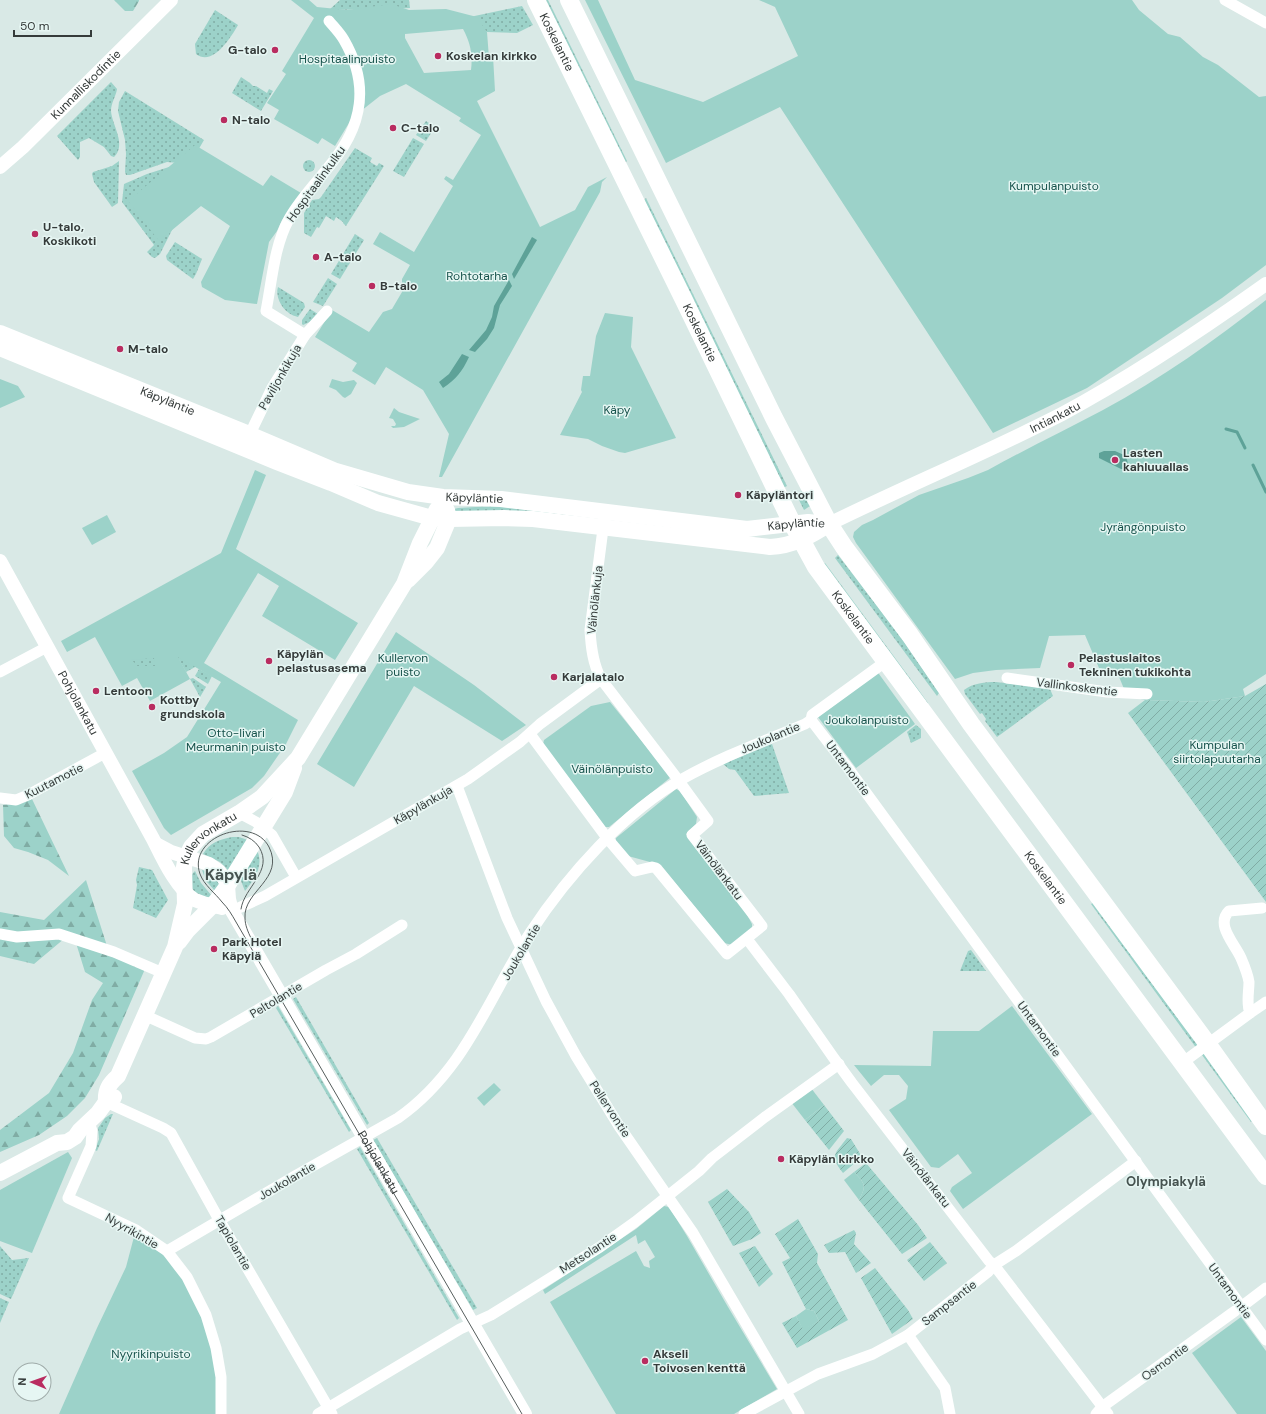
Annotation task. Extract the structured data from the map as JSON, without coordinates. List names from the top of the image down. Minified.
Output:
{"streets":{"main road":["Koskelantie","Käpyläntie","Kullervonkatu"],"street":["Kunnalliskodintie","Hospitaalinkulku","Paviljonkikuja","Intiankatu","Väinölänkuja","Vallinkoskentie","Pohjolankatu","Joukolantie","Untamontie","Kuutamotie","Käpylänkuja","Väinölänkatu","Peltolantie","Pellervontie","Nyyrikintie","Tapiolantie","Metsolantie","Sampsantie","Osmontie"]},"crossings":[["Koskelantie","Käpyläntie"],["Koskelantie","Joukolantie"],["Hospitaalinkulku","Paviljonkikuja"],["Paviljonkikuja","Käpyläntie"],["Käpyläntie","Intiankatu"],["Käpyläntie","Väinölänkuja"],["Käpyläntie","Kullervonkatu"],["Väinölänkuja","Joukolantie"],["Väinölänkuja","Käpylänkuja"],["Väinölänkuja","Väinölänkatu"],["Pohjolankatu","Joukolantie"],["Pohjolankatu","Kuutamotie"],["Pohjolankatu","Käpylänkuja"],["Pohjolankatu","Kullervonkatu"],["Pohjolankatu","Peltolantie"],["Pohjolankatu","Metsolantie"],["Joukolantie","Untamontie"],["Joukolantie","Väinölänkatu"],["Joukolantie","Pellervontie"],["Joukolantie","Nyyrikintie"],["Joukolantie","Tapiolantie"],["Untamontie","Sampsantie"],["Untamontie","Osmontie"],["Käpylänkuja","Pellervontie"],["Kullervonkatu","Peltolantie"],["Kullervonkatu","Nyyrikintie"],["Kullervonkatu","Tapiolantie"],["Väinölänkatu","Metsolantie"],["Väinölänkatu","Sampsantie"],["Väinölänkatu","Osmontie"],["Pellervontie","Metsolantie"],["Pellervontie","Sampsantie"],["Tapiolantie","Metsolantie"]],"districts":["Käpylä","Olympiakylä"],"parks":["Hospitaalinpuisto","Kumpulanpuisto","Rohtotarha","Käpy","Jyrängönpuisto","Kullervon puisto","Joukolanpuisto","Otto-Iivari Meurmanin puisto","Kumpulan siirtolapuutarha","Väinölänpuisto","Nyyrikinpuisto"],"places":["G-talo","Koskelan kirkko","N-talo","C-talo","U-talo, Koskikoti","A-talo","B-talo","M-talo","Lasten kahluuallas","Käpyläntori","Käpylän pelastusasema","Pelastuslaitos Tekninen tukikohta","Karjalatalo","Lentoon","Kottby grundskola","Park Hotel Käpylä","Käpylän kirkko","Akseli Toivosen kenttä"],"scale_bar":"50 m","north":"left"}
